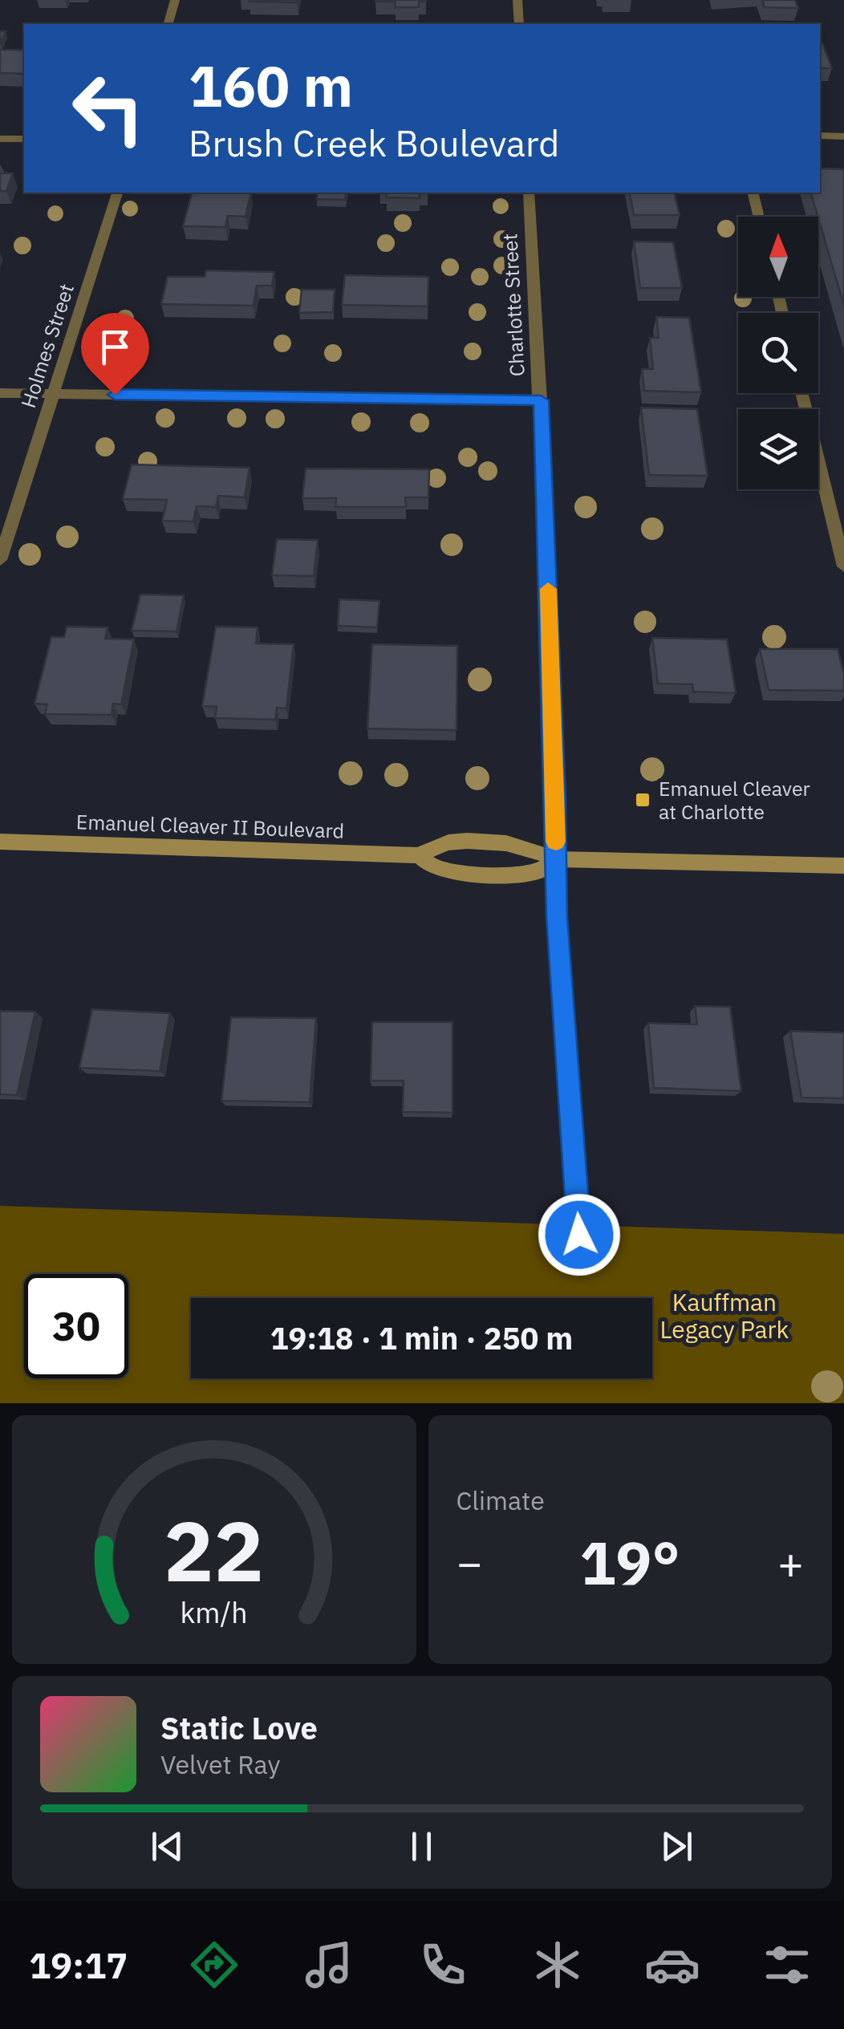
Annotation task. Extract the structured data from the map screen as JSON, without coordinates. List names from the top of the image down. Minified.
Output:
{"streets":{"main road":["Emanuel Cleaver II Boulevard"],"street":["Charlotte Street","Holmes Street"]},"crossings":[["Charlotte Street","Emanuel Cleaver II Boulevard"]],"parks":["Kauffman Legacy Park"],"places":{"transit":["Emanuel Cleaver at Charlotte"]},"north":"top","page":{"turn":["160 m","Brush Creek Boulevard"],"limit":"30","trip":"19:18 · 1 min · 250 m","tile":"Climate","heat":["−","19°","+"],"song":["Static Love","Velvet Ray"],"tabs":"19:17","gauge":["22","km/h"]}}
